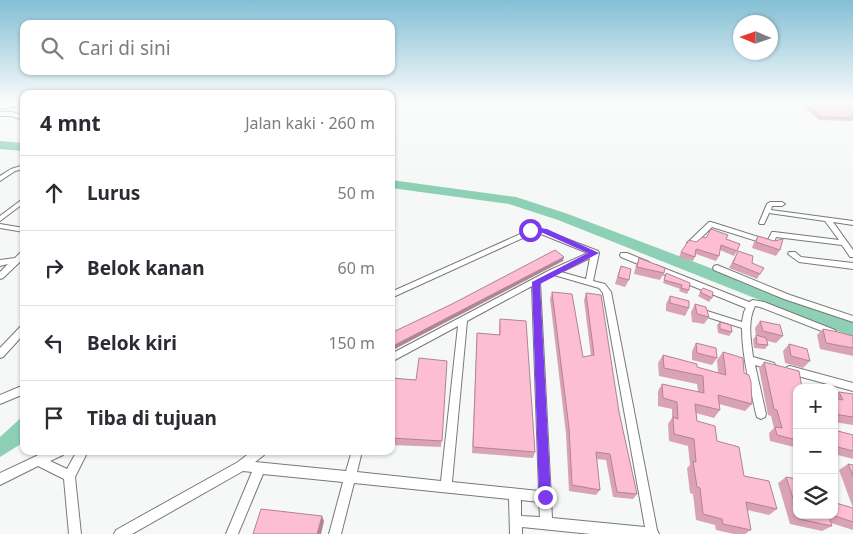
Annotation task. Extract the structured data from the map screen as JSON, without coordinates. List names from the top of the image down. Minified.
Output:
{"north":"left","page":{"search":"Cari di sini","heading":["4 mnt","Jalan kaki · 260 m"],"list":[["Lurus","50 m"],["Belok kanan","60 m"],["Belok kiri","150 m"],"Tiba di tujuan"],"map_buttons":["+","−"]}}
